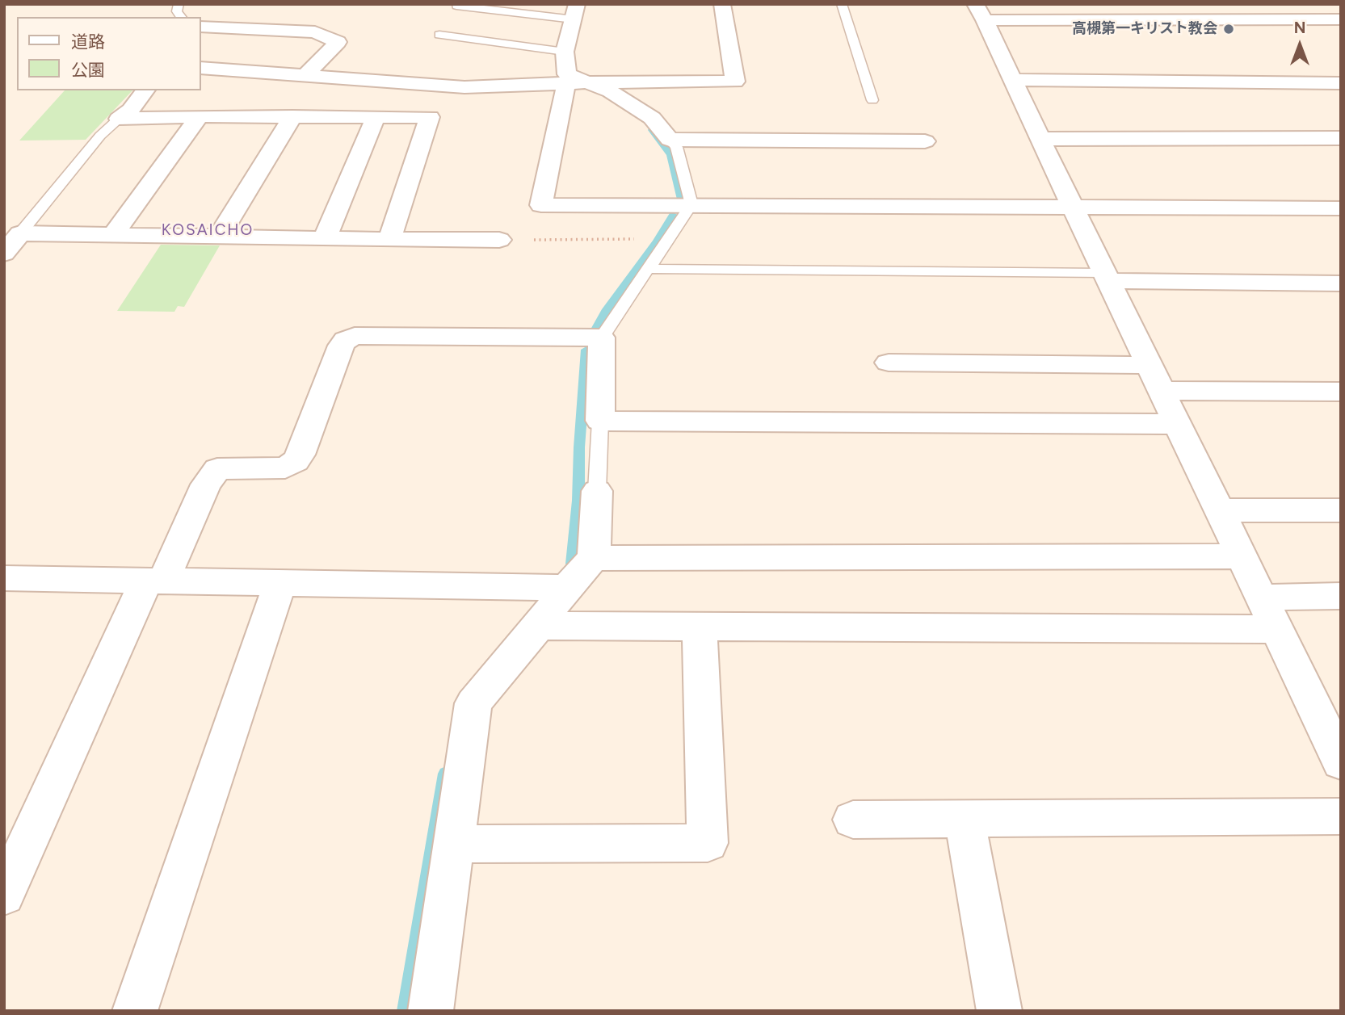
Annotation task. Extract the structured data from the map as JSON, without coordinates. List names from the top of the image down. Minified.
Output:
{"districts":["KOSAICHO"],"places":["高槻第一キリスト教会"],"legend":["道路","公園"],"north":"top"}
